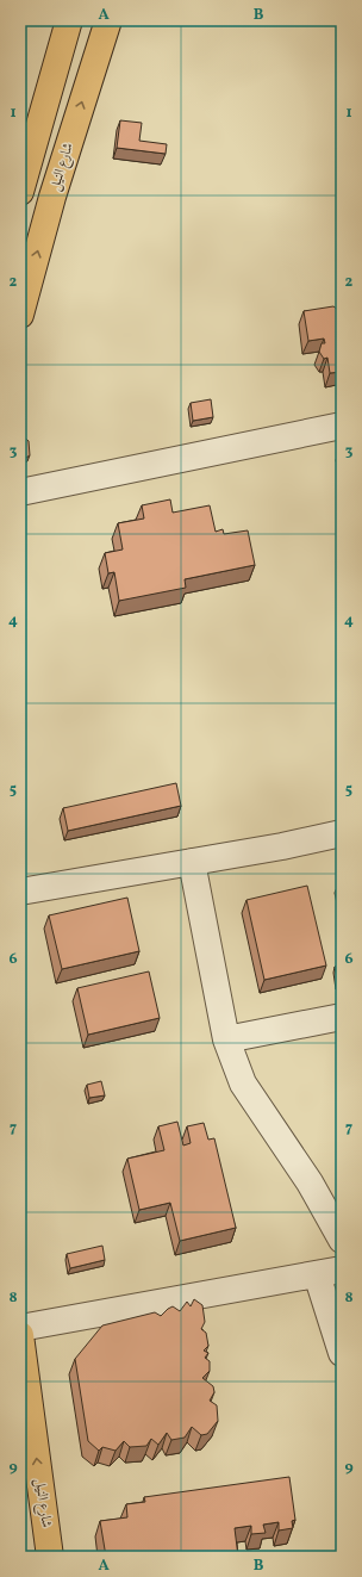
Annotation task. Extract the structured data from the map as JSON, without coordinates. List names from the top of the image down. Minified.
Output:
{"streets":{"main road":["شارع النيل"]},"grid":{"columns":["A","B"],"rows":["1","2","3","4","5","6","7","8","9"]}}
